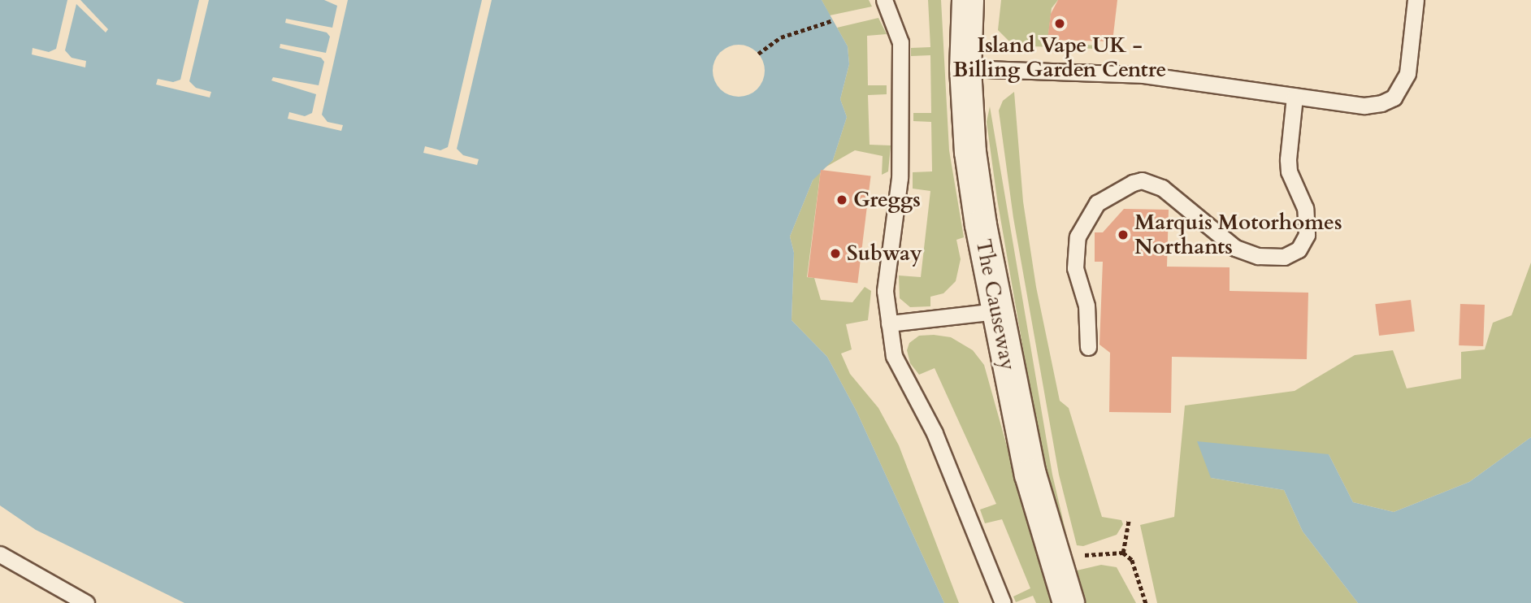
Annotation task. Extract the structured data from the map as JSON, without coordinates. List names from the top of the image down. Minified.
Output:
{"streets":{"street":["The Causeway"]},"places":["Island Vape UK - Billing Garden Centre","Greggs","Marquis Motorhomes Northants","Subway"]}
